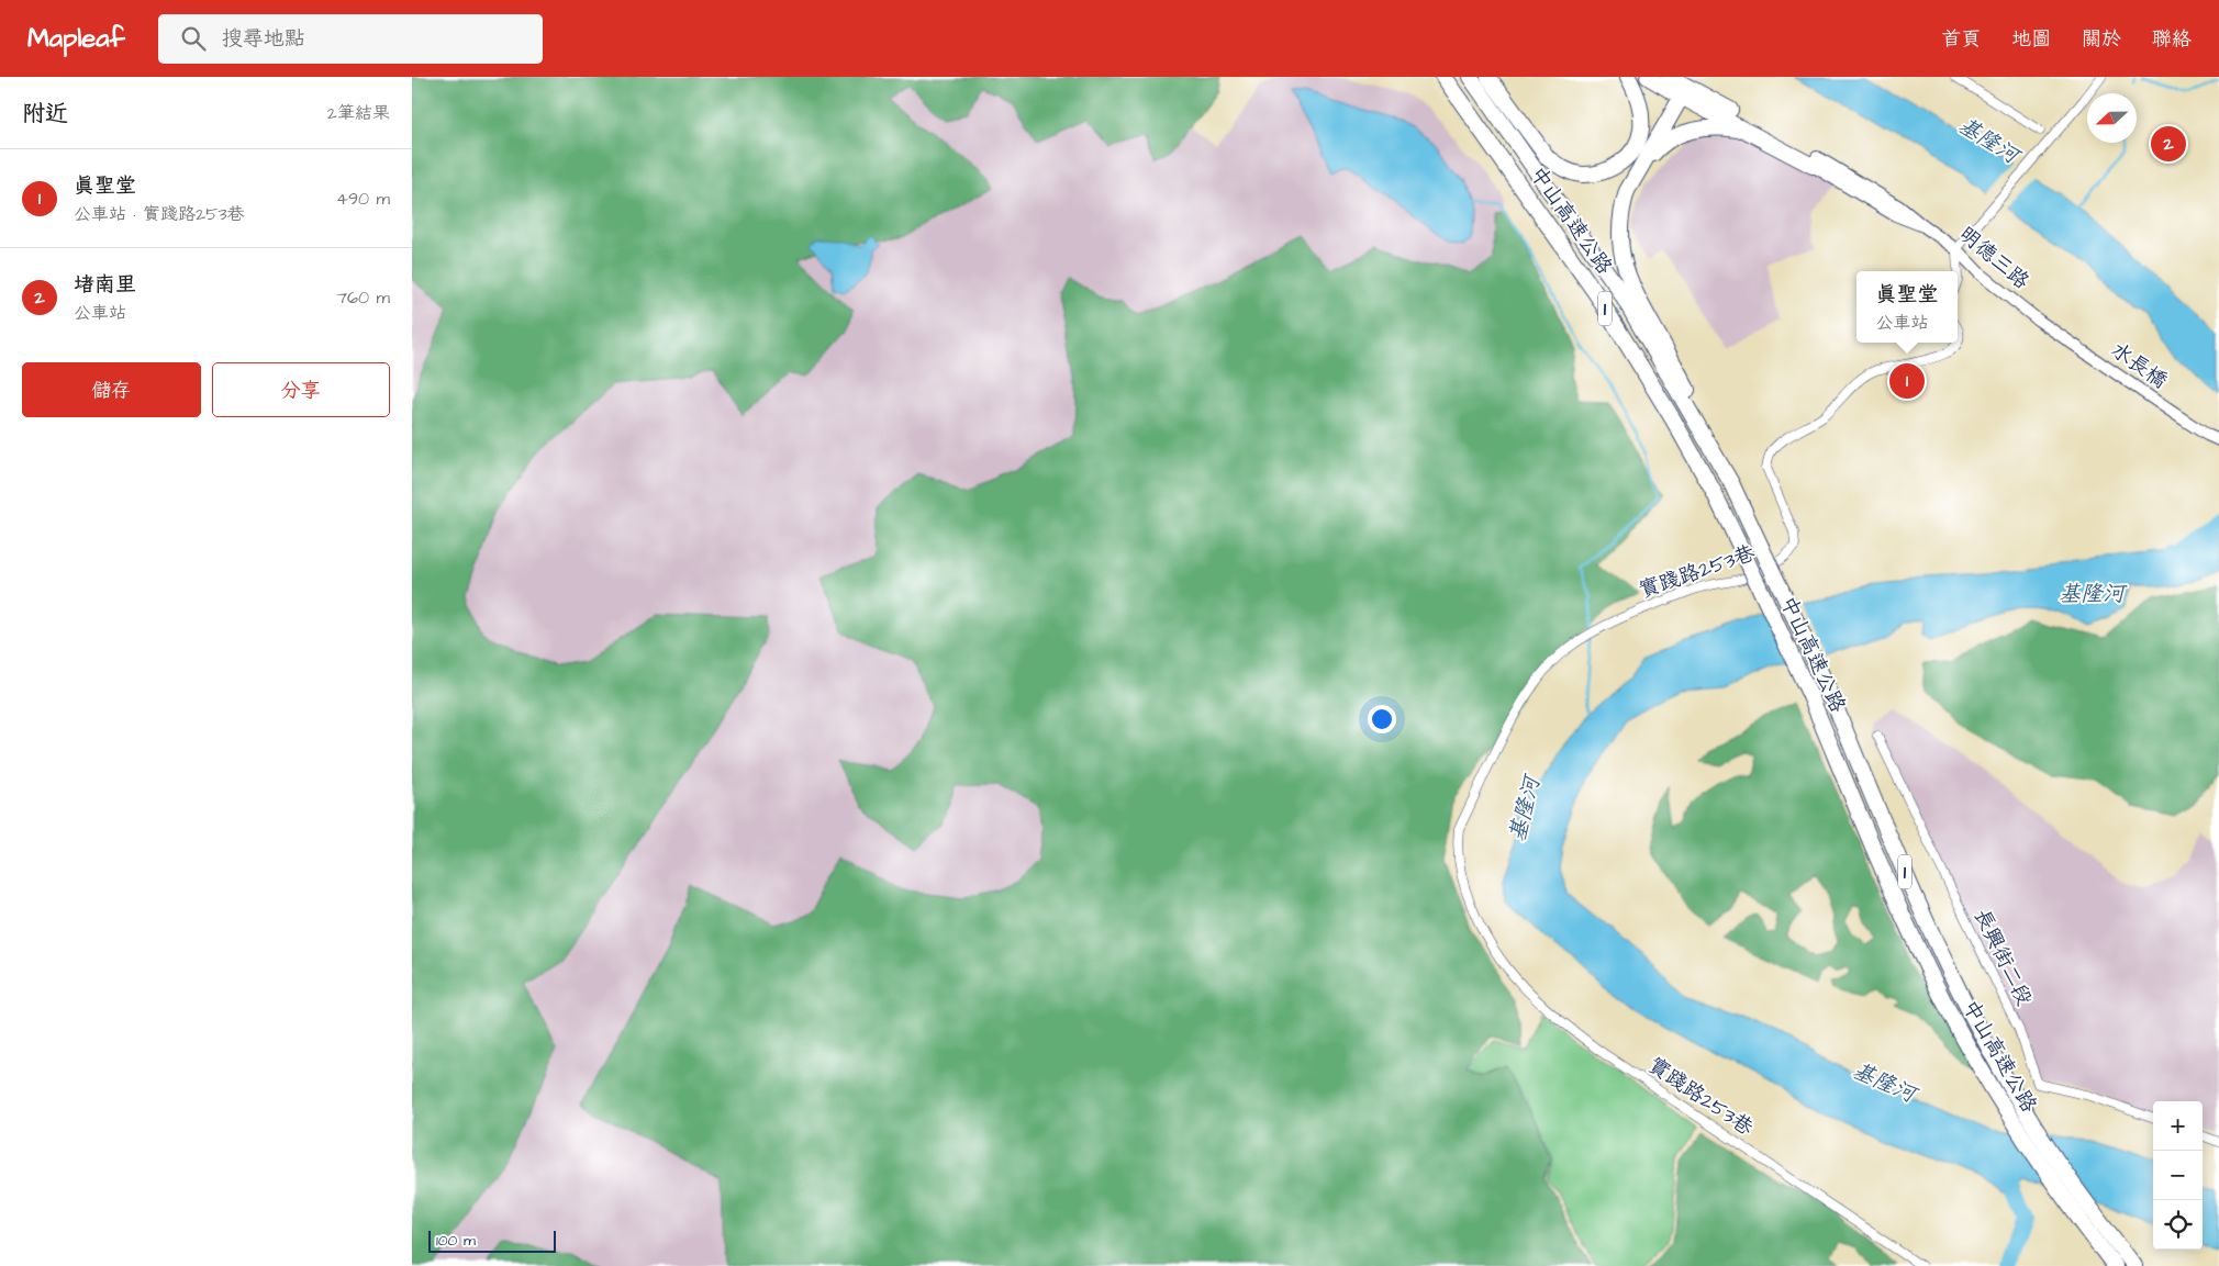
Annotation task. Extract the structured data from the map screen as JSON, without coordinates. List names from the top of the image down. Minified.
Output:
{"streets":{"highway":["中山高速公路","1"],"street":["明德三路","水長橋","實踐路253巷","長興街二段"]},"crossings":[["明德三路","水長橋"]],"water":["基隆河"],"scale_bar":"100 m","north":"left","page":{"header":"Mapleaf","search":"搜尋地點","nav":["首頁","地圖","關於","聯絡"],"heading":["附近","2筆結果"],"pins":["2","1"],"list":[{"mark":"1","name":"真聖堂","note":"公車站 · 實踐路253巷","value":"490 m"},{"mark":"2","name":"堵南里","note":"公車站","value":"760 m"}],"popup":["真聖堂","公車站"],"buttons":["儲存","分享"],"map_buttons":["+","−"],"scale":"100 m"}}
